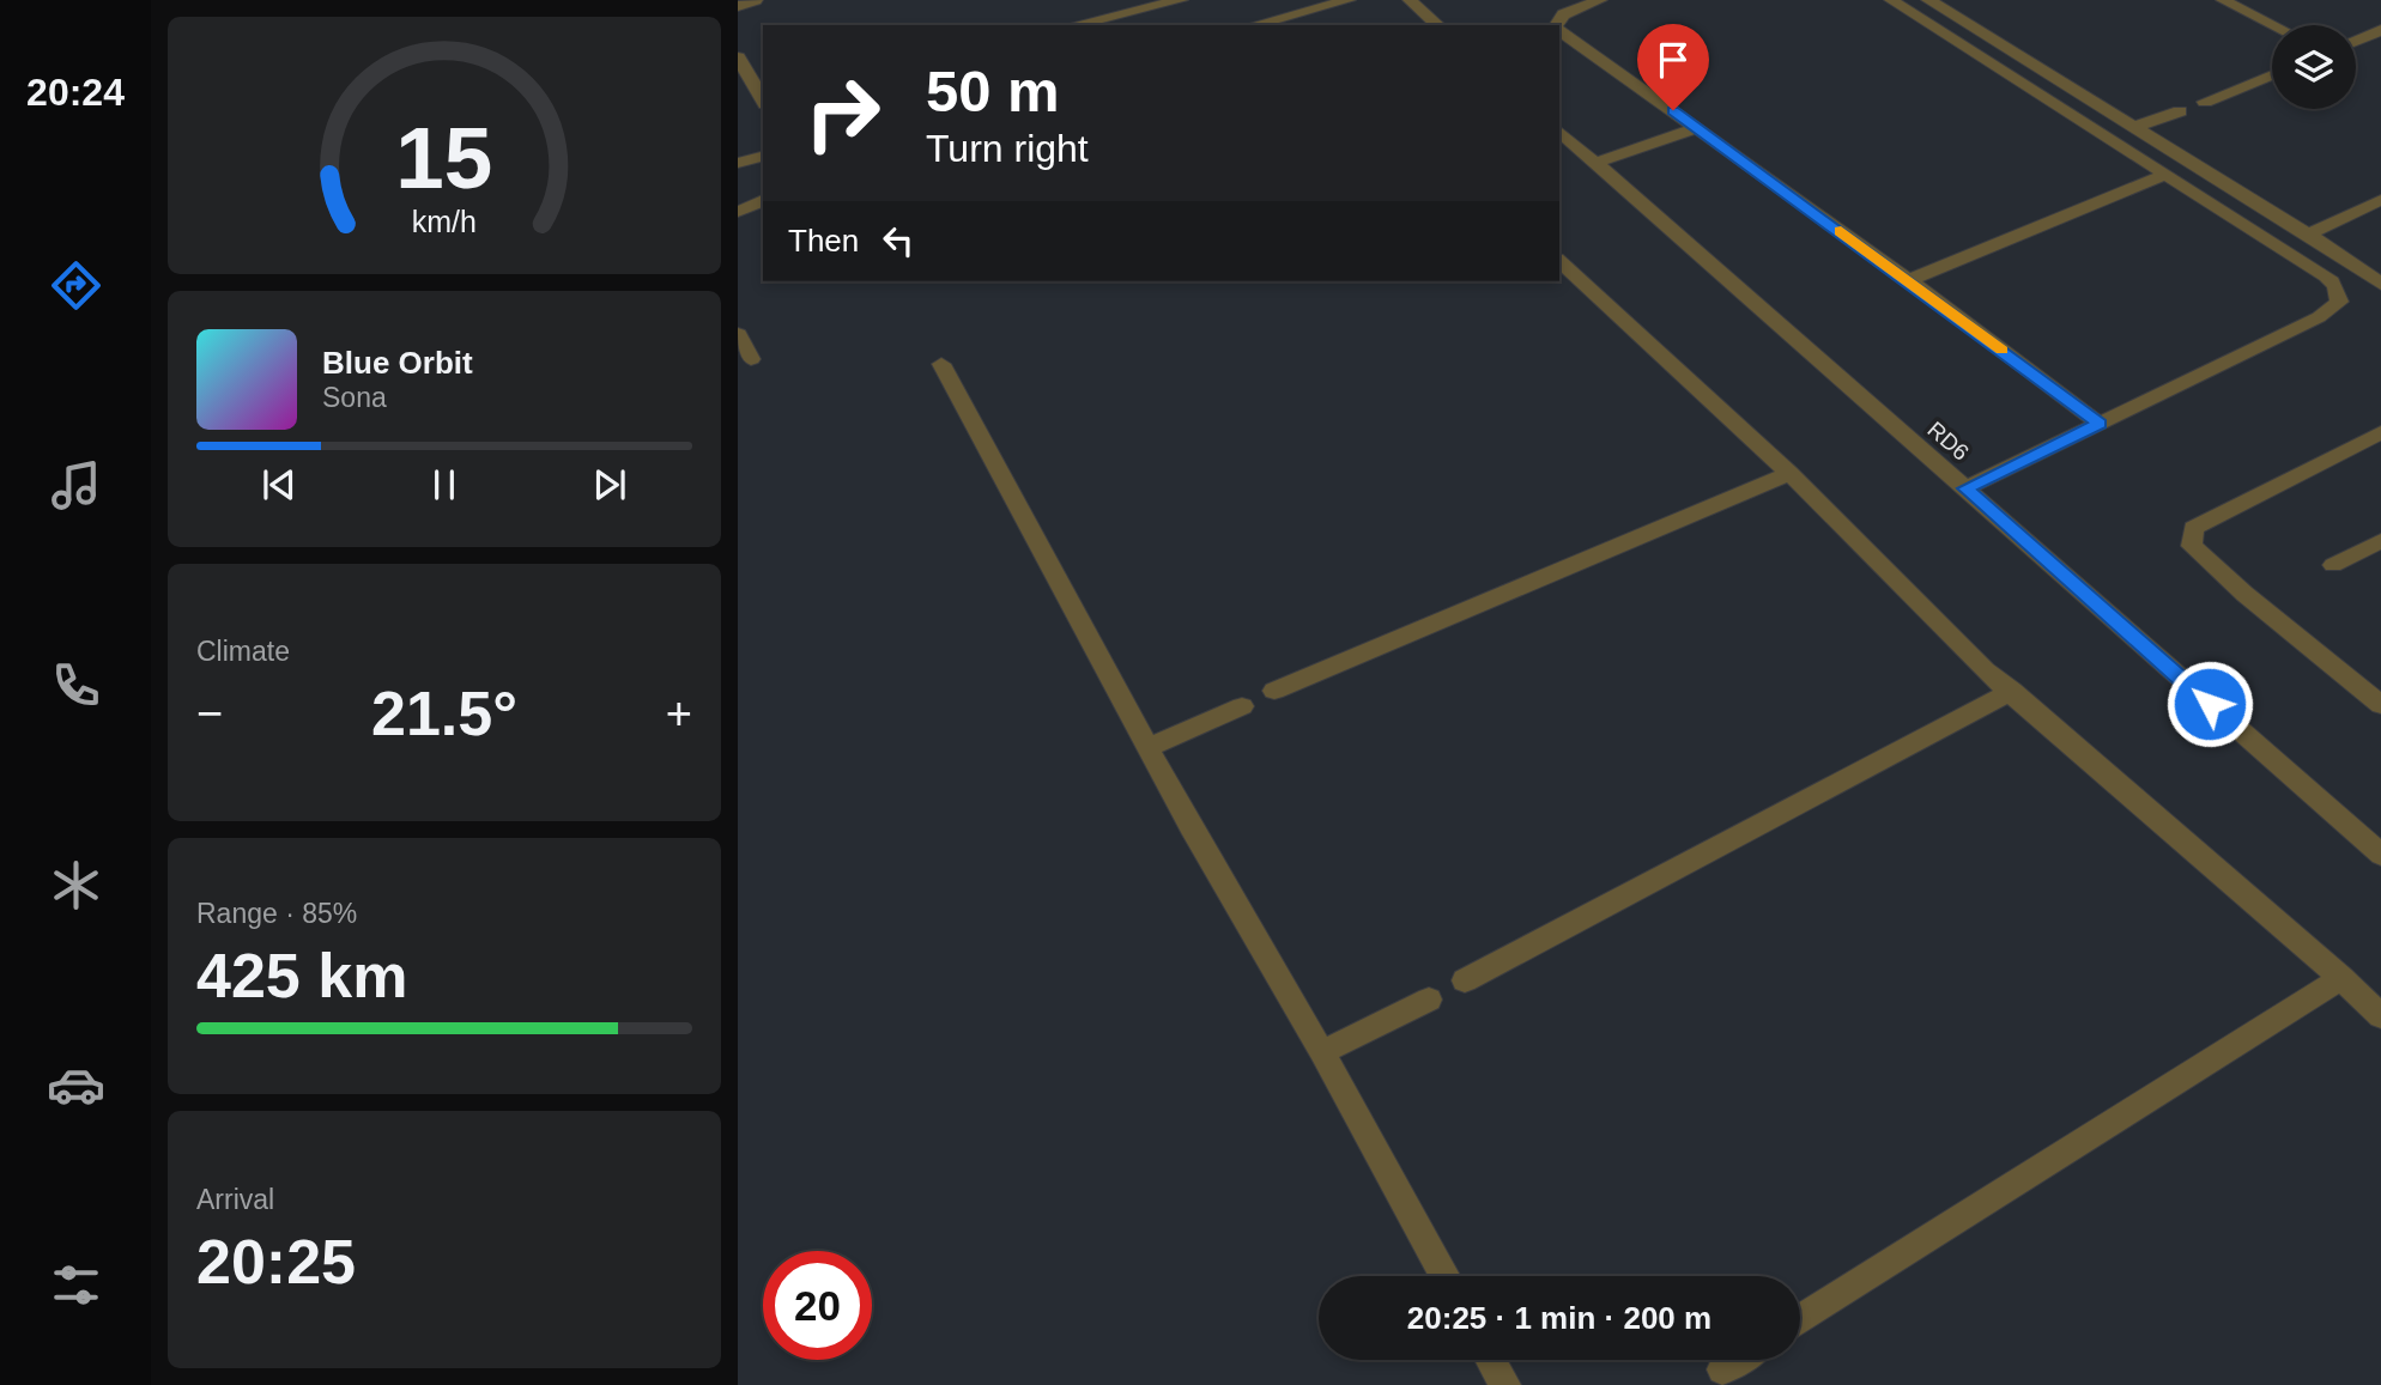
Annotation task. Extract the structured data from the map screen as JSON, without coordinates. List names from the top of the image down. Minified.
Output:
{"streets":{"lane":["RD6"]},"page":{"tabs":"20:24","turn":["50 m","Turn right"],"then":"Then","song":["Blue Orbit","Sona"],"tile":["Climate",["Range · 85%","425 km"],["Arrival","20:25"]],"heat":["−","21.5°","+"],"limit":"20","trip":"20:25 · 1 min · 200 m","gauge":["15","km/h"]}}
